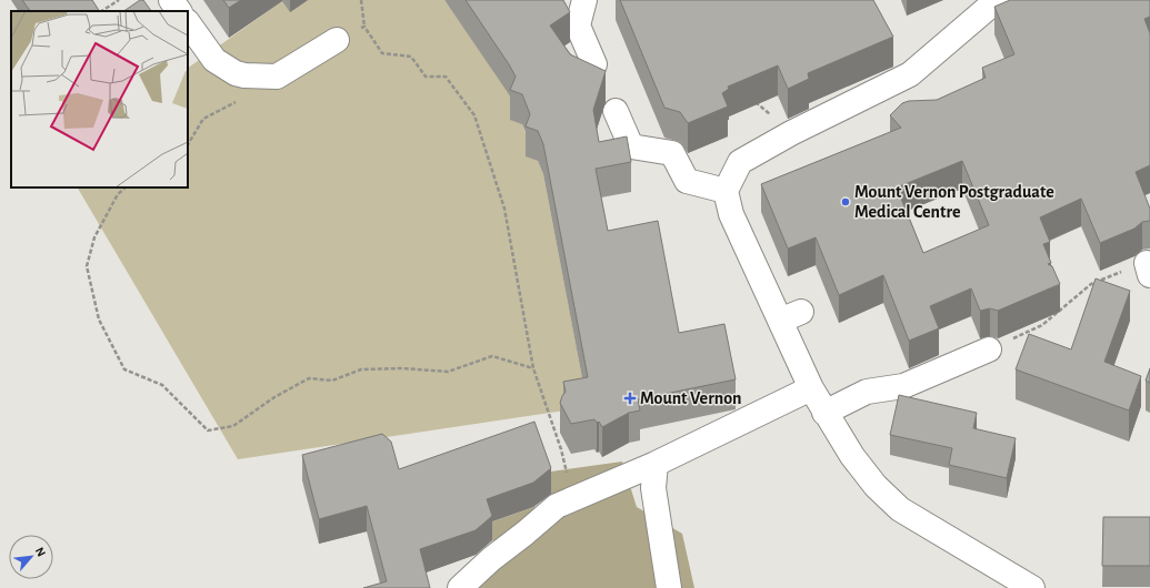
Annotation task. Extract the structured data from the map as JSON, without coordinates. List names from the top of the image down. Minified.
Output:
{"places":{"other":["Mount Vernon Postgraduate Medical Centre"],"health":["Mount Vernon"]},"north":"top right"}
